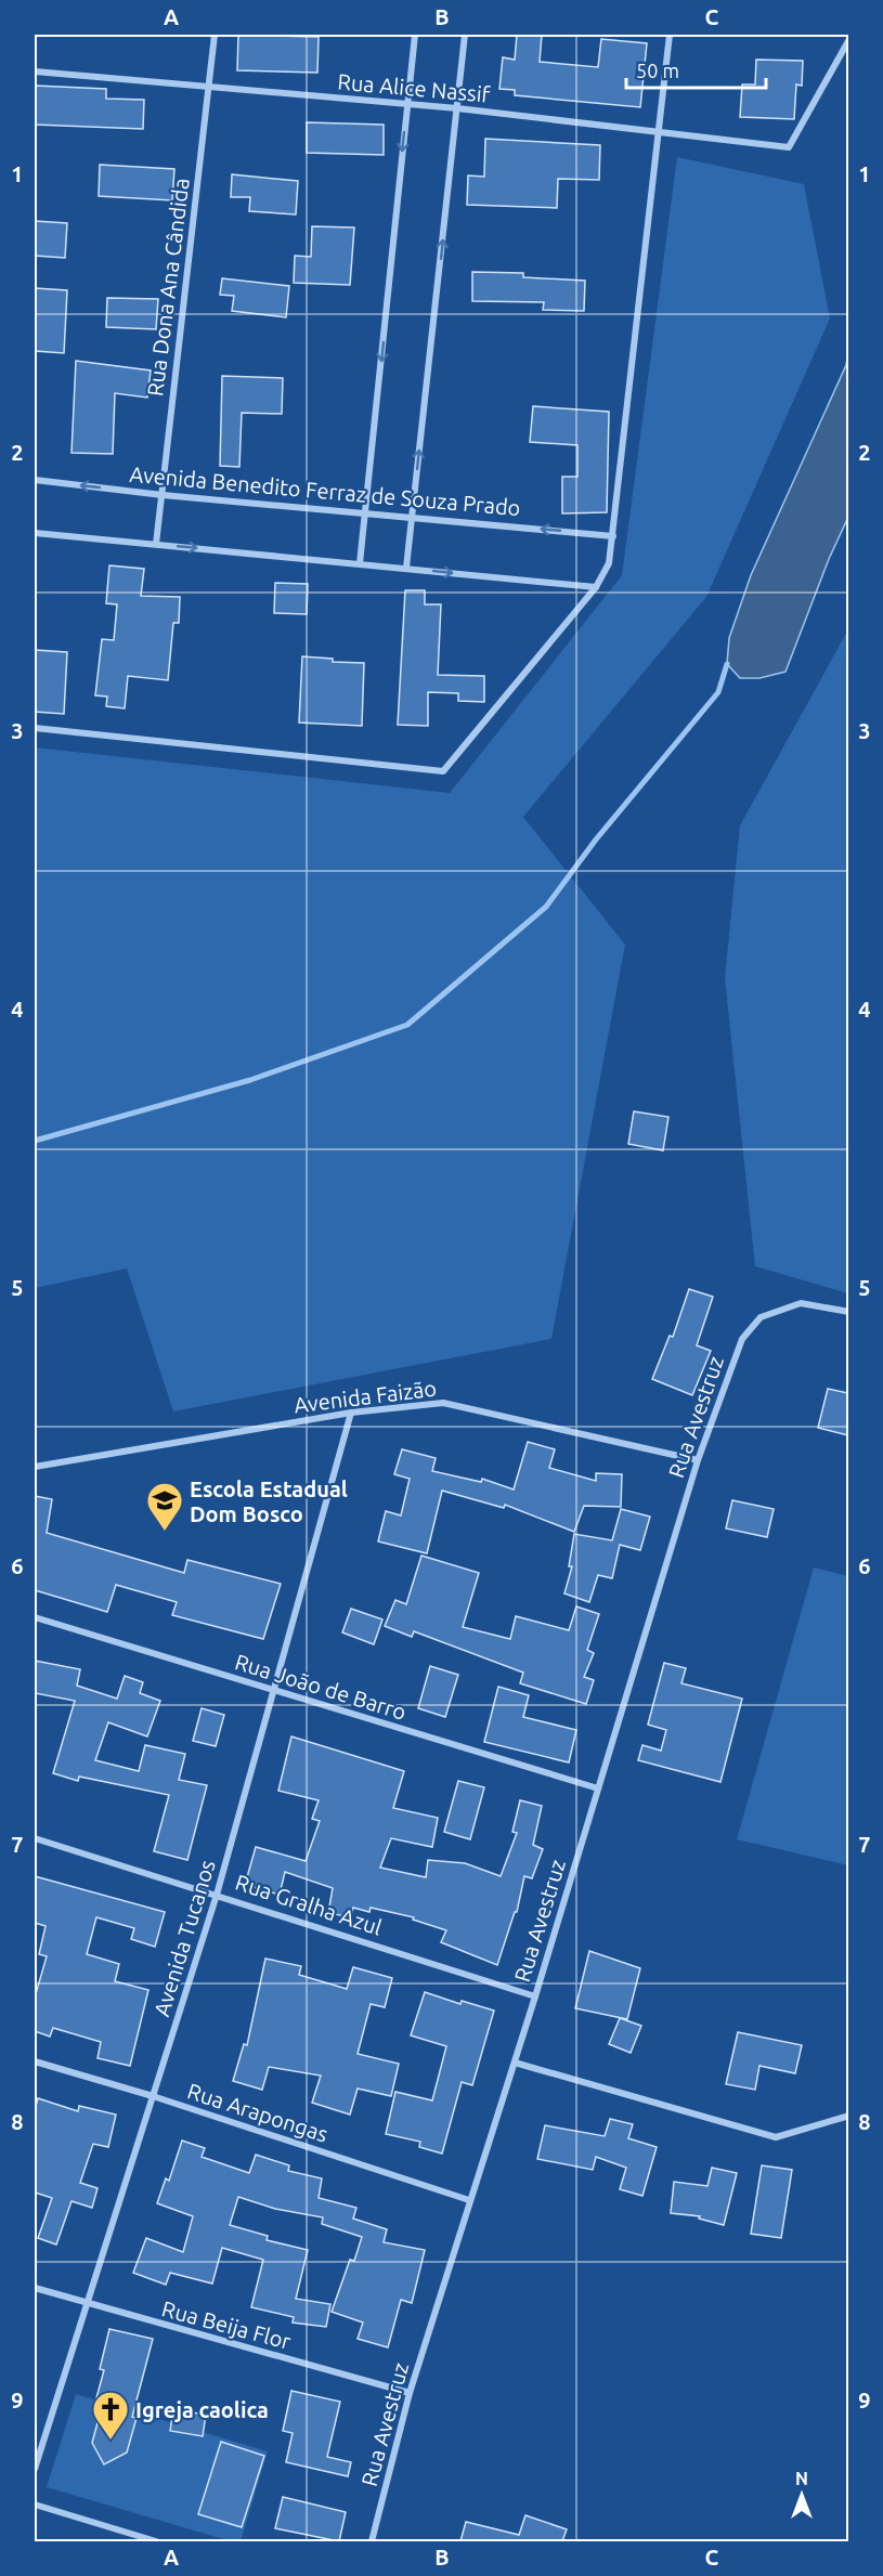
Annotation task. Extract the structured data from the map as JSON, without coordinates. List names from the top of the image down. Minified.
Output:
{"streets":{"street":["Rua Alice Nassif","Rua Dona Ana Cândida","Avenida Benedito Ferraz de Souza Prado","Avenida Faizão","Rua Avestruz","Rua João de Barro","Rua Gralha Azul","Avenida Tucanos","Rua Arapongas","Rua Beija Flor"]},"crossings":[["Rua Alice Nassif","Rua Dona Ana Cândida"],["Rua Dona Ana Cândida","Avenida Benedito Ferraz de Souza Prado"],["Avenida Faizão","Rua Avestruz"],["Avenida Faizão","Avenida Tucanos"],["Rua Avestruz","Rua João de Barro"],["Rua Avestruz","Rua Gralha Azul"],["Rua Avestruz","Rua Arapongas"],["Rua Avestruz","Rua Beija Flor"],["Rua João de Barro","Avenida Tucanos"],["Rua Gralha Azul","Avenida Tucanos"],["Avenida Tucanos","Rua Arapongas"],["Avenida Tucanos","Rua Beija Flor"]],"places":{"school or university":["Escola Estadual Dom Bosco"],"church":["Igreja caolica"]},"scale_bar":"50 m","north":"top","grid":{"columns":["A","B","C"],"rows":["1","2","3","4","5","6","7","8","9"]}}
